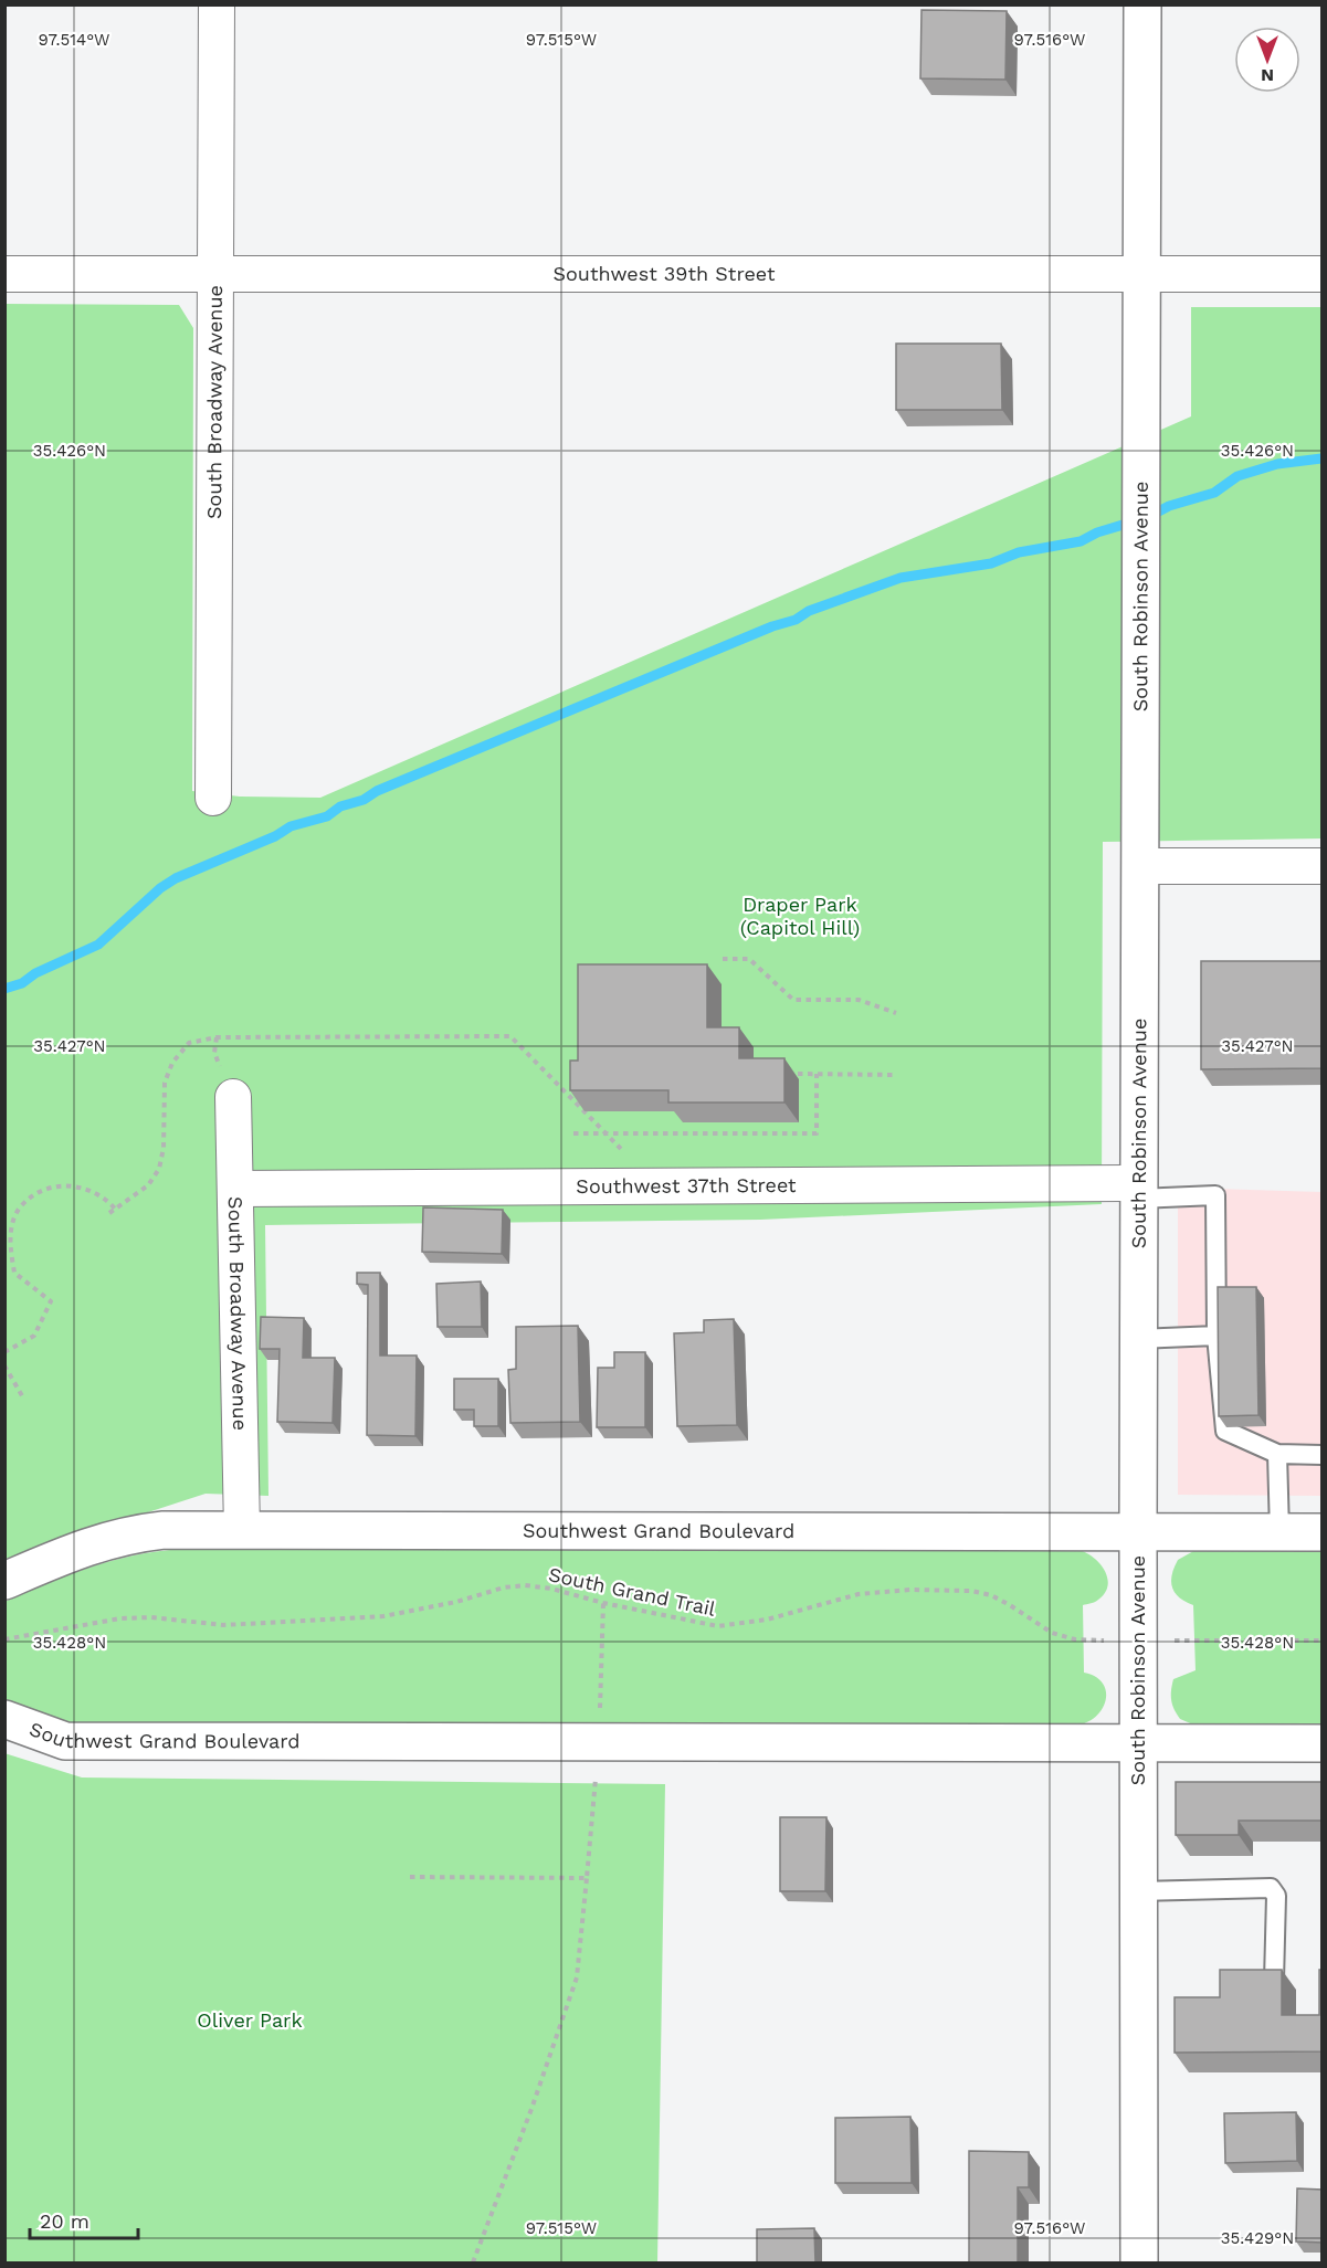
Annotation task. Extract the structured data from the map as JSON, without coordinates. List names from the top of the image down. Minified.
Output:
{"streets":{"street":["Southwest 39th Street","South Broadway Avenue","South Robinson Avenue","Southwest 37th Street","Southwest Grand Boulevard"],"path":["South Grand Trail"]},"crossings":[["Southwest 39th Street","South Broadway Avenue"],["Southwest 39th Street","South Robinson Avenue"],["South Broadway Avenue","Southwest 37th Street"],["South Broadway Avenue","Southwest Grand Boulevard"],["South Robinson Avenue","Southwest 37th Street"],["South Robinson Avenue","Southwest Grand Boulevard"],["South Robinson Avenue","South Grand Trail"]],"parks":["Draper Park (Capitol Hill)","Oliver Park"],"scale_bar":"20 m","north":"bottom","coordinates":["97.514°W","97.515°W","97.516°W","35.426°N","35.427°N","35.428°N","35.429°N"]}
